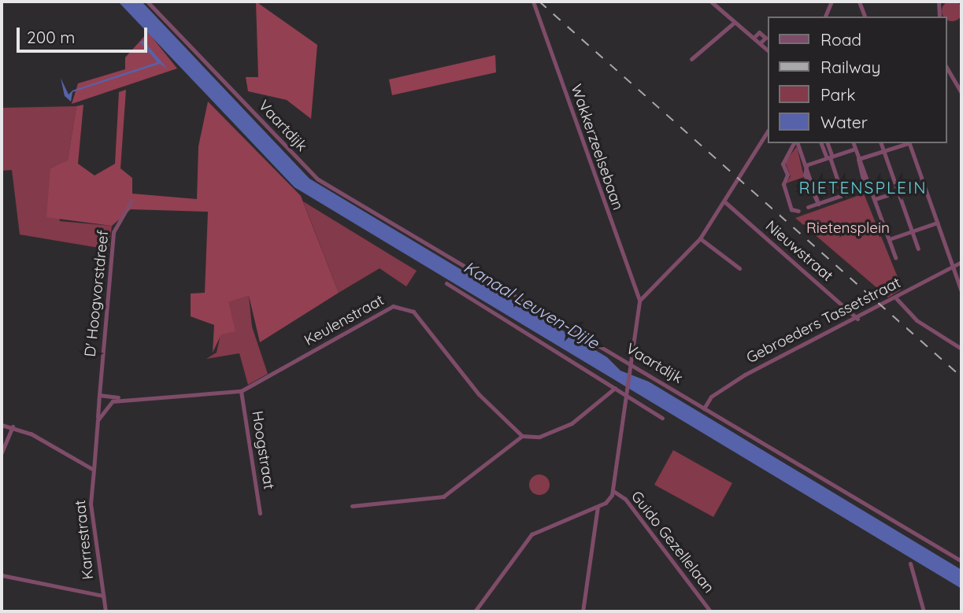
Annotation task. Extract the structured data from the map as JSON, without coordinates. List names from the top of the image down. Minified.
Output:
{"streets":{"street":["Vaartdijk","Wakkerzeelsebaan","Nieuwstraat","D' Hoogvorstdreef","Keulenstraat","Gebroeders Tassetstraat","Hoogstraat","Karrestraat","Guido Gezellelaan"]},"crossings":[["Vaartdijk","Gebroeders Tassetstraat"],["Nieuwstraat","Gebroeders Tassetstraat"],["D' Hoogvorstdreef","Keulenstraat"],["Keulenstraat","Hoogstraat"]],"districts":["RIETENSPLEIN"],"water":["Kanaal Leuven-Dijle"],"parks":["Rietensplein"],"legend":["Road","Railway","Park","Water"],"scale_bar":"200 m"}
